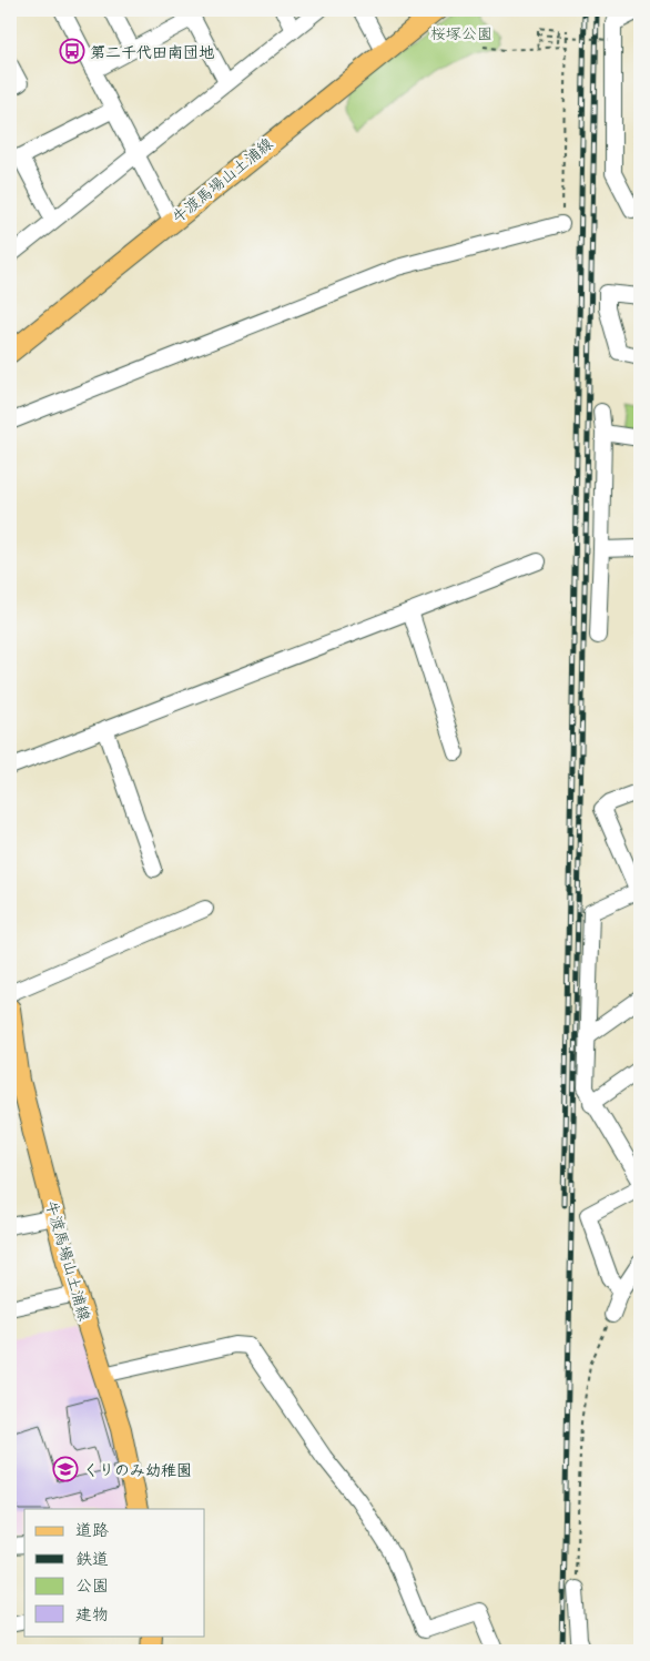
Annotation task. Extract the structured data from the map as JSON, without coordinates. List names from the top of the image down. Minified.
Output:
{"streets":{"main road":["牛渡馬場山土浦線"]},"parks":["桜塚公園"],"places":{"bus stop":["第二千代田南団地"],"school or university":["くりのみ幼稚園"]},"legend":["道路","鉄道","公園","建物"]}
